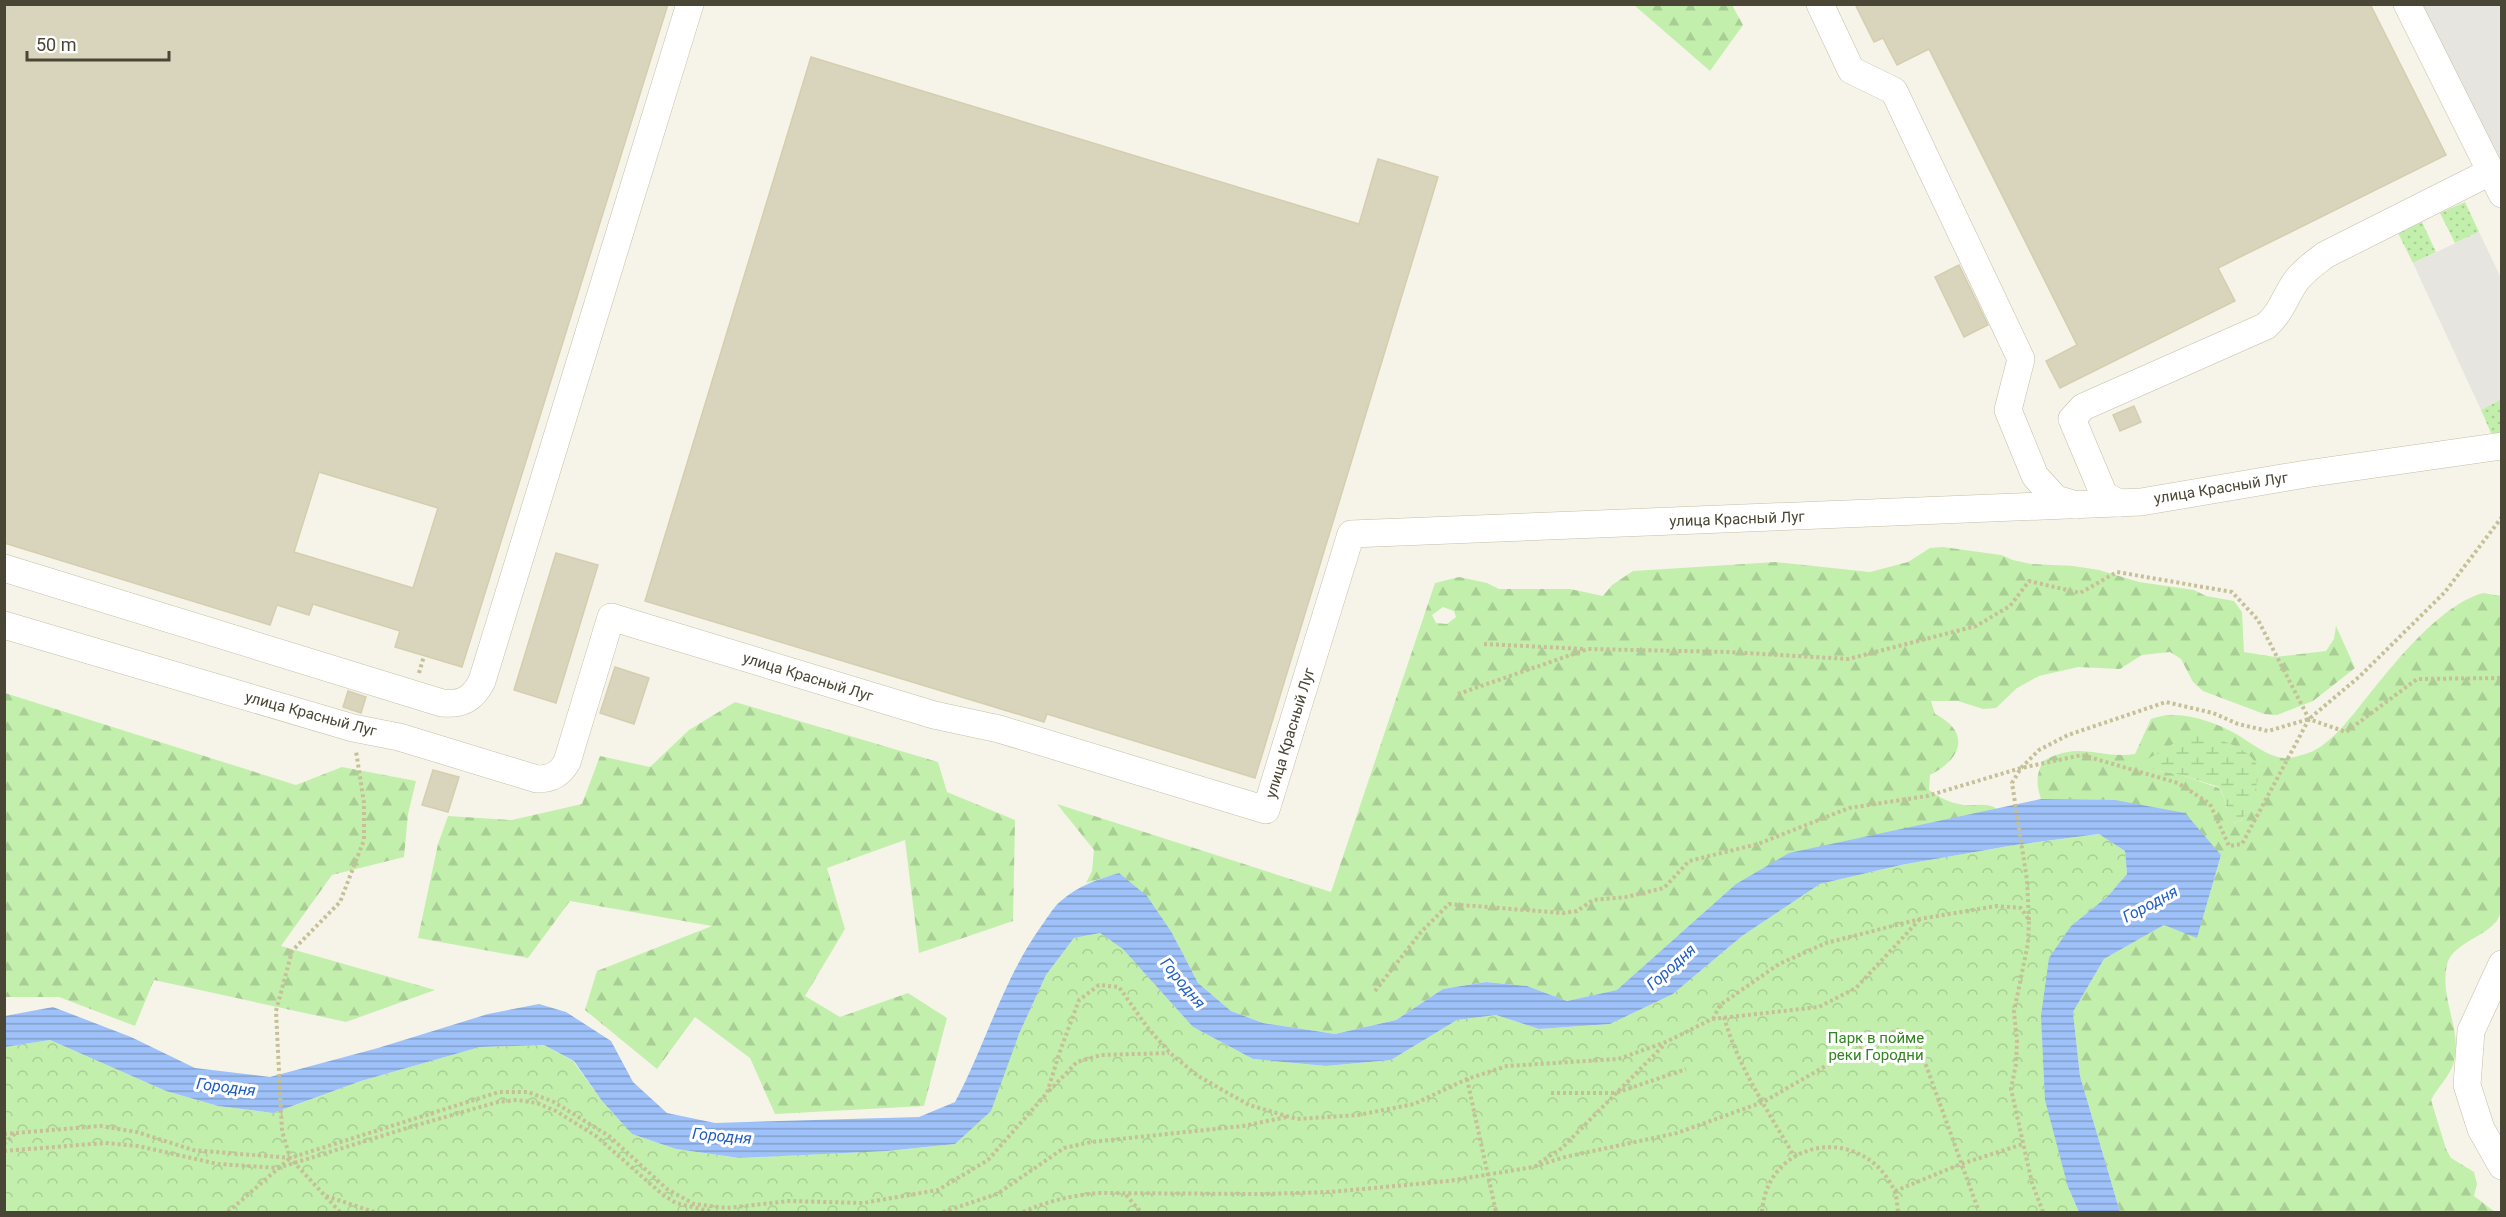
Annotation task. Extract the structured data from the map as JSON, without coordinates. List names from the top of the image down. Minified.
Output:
{"streets":{"street":["улица Красный Луг"]},"water":["Городня"],"parks":["Парк в пойме реки Городни"],"scale_bar":"50 m"}
